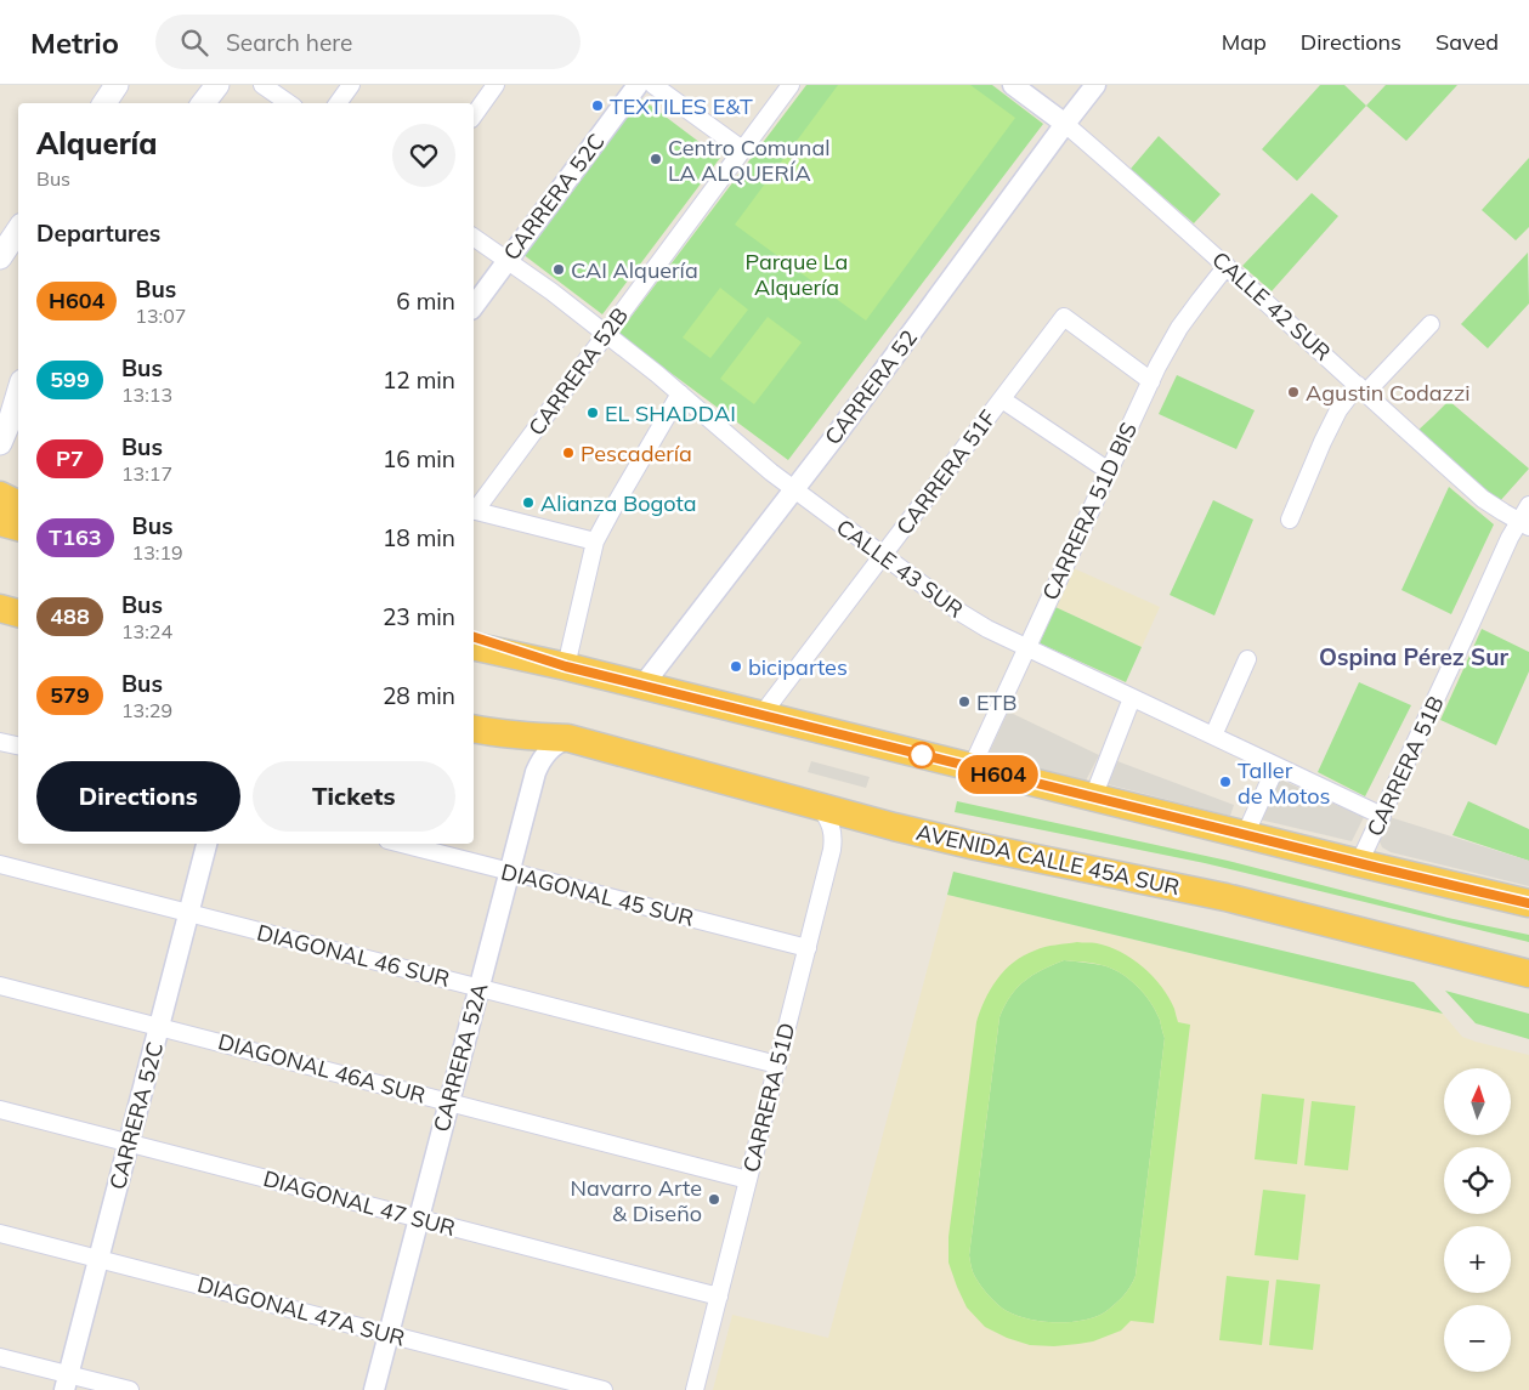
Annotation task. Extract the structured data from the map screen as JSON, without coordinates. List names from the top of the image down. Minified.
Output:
{"streets":{"highway":["AVENIDA CALLE 45A SUR"],"street":["CARRERA 52C","CALLE 42 SUR","CARRERA 52B","CARRERA 52","CARRERA 51F","CARRERA 51D BIS","CALLE 43 SUR","CARRERA 51B","DIAGONAL 45 SUR","DIAGONAL 46 SUR","CARRERA 52A","DIAGONAL 46A SUR","CARRERA 51D","DIAGONAL 47 SUR","DIAGONAL 47A SUR"]},"crossings":[["CARRERA 52C","CALLE 43 SUR"],["CARRERA 52C","DIAGONAL 46 SUR"],["CARRERA 52C","DIAGONAL 46A SUR"],["CARRERA 52C","DIAGONAL 47 SUR"],["CARRERA 52C","DIAGONAL 47A SUR"],["CALLE 42 SUR","CARRERA 52"],["CALLE 42 SUR","CARRERA 51D BIS"],["CALLE 42 SUR","CARRERA 51B"],["CARRERA 52B","CALLE 43 SUR"],["CARRERA 52","CALLE 43 SUR"],["CARRERA 51F","CARRERA 51D BIS"],["CARRERA 51F","CALLE 43 SUR"],["CARRERA 51D BIS","CALLE 43 SUR"],["CALLE 43 SUR","CARRERA 51B"],["AVENIDA CALLE 45A SUR","CARRERA 52A"],["AVENIDA CALLE 45A SUR","CARRERA 51D"],["DIAGONAL 45 SUR","CARRERA 52A"],["DIAGONAL 45 SUR","CARRERA 51D"],["DIAGONAL 46 SUR","CARRERA 52A"],["DIAGONAL 46 SUR","CARRERA 51D"],["CARRERA 52A","DIAGONAL 46A SUR"],["CARRERA 52A","DIAGONAL 47 SUR"],["CARRERA 52A","DIAGONAL 47A SUR"],["DIAGONAL 46A SUR","CARRERA 51D"],["CARRERA 51D","DIAGONAL 47 SUR"]],"districts":["Ospina Pérez Sur"],"parks":["Parque La Alquería"],"places":["TEXTILES E&T","Centro Comunal LA ALQUERÍA","CAI Alquería","Agustin Codazzi","EL SHADDAI","Pescadería","Alianza Bogota","bicipartes","ETB","Taller de Motos","Navarro Arte & Diseño"],"lines":["bus line H604"],"north":"top","page":{"header":"Metrio","search":"Search here","nav":["Map","Directions","Saved"],"on_map":"H604","heading":[["Alquería","Bus"],"Departures"],"list":[{"mark":"H604","name":"Bus","note":"13:07","value":"6 min"},{"mark":"599","name":"Bus","note":"13:13","value":"12 min"},{"mark":"P7","name":"Bus","note":"13:17","value":"16 min"},{"mark":"T163","name":"Bus","note":"13:19","value":"18 min"},{"mark":"488","name":"Bus","note":"13:24","value":"23 min"},{"mark":"579","name":"Bus","note":"13:29","value":"28 min"}],"buttons":["Directions","Tickets"],"map_buttons":["+","−"]}}
